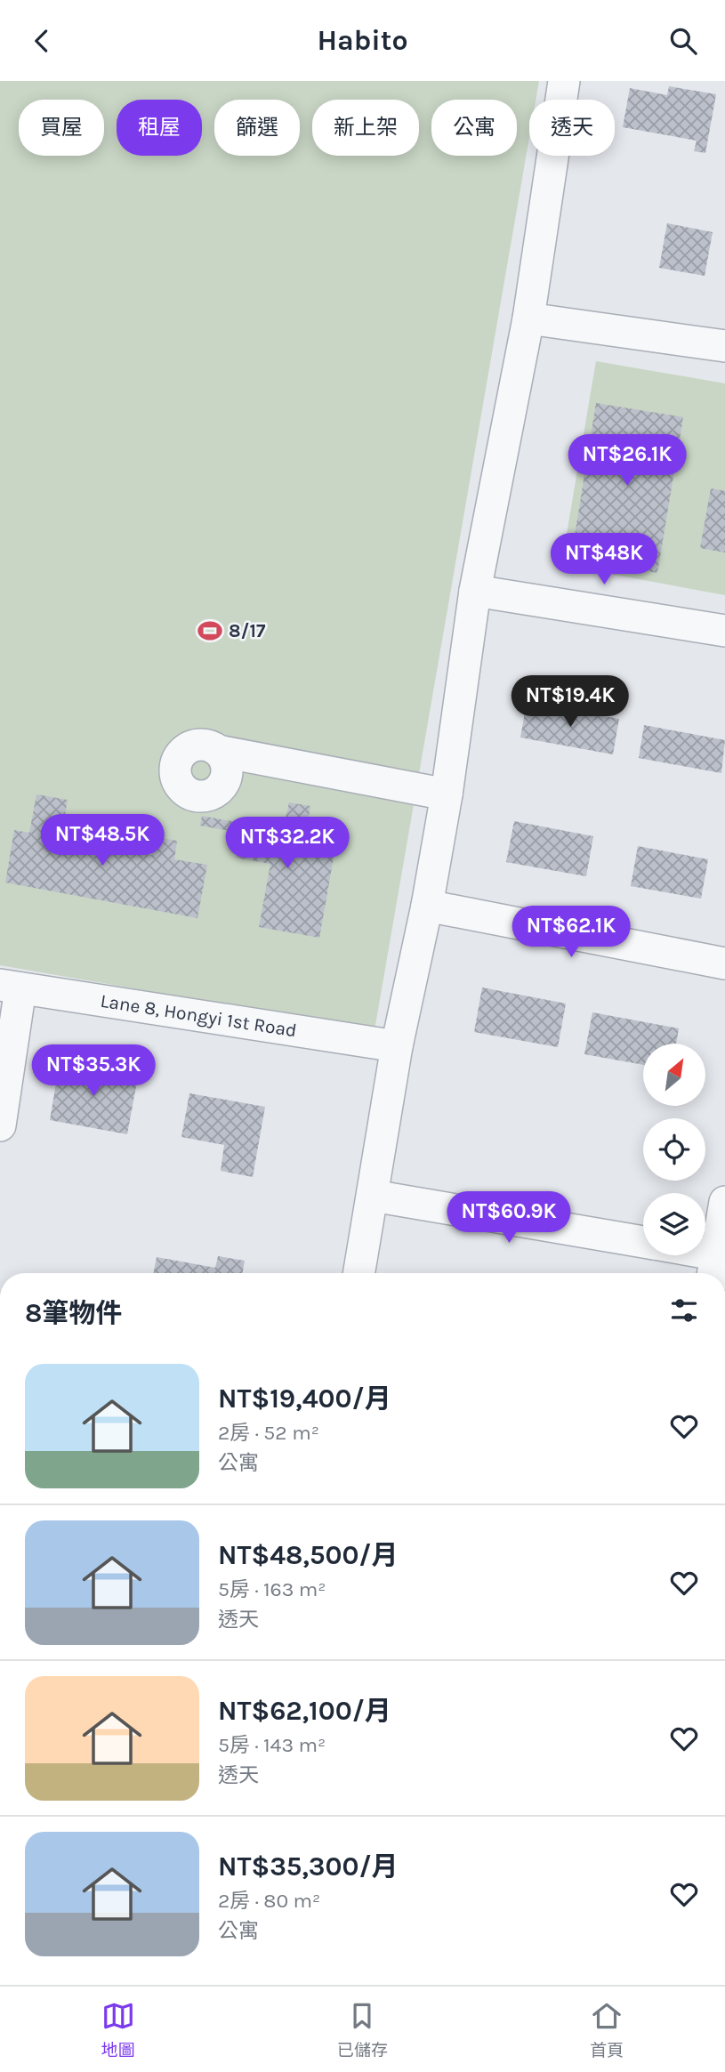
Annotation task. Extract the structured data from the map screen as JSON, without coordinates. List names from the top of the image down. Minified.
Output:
{"streets":{"street":["Lane 8, Hongyi 1st Road"]},"places":{"sports":["8/17"]},"north":"top right","page":{"header":"Habito","chip":["買屋","租屋","篩選","新上架","公寓","透天"],"price":["NT$26.1K","NT$48K","NT$19.4K","NT$48.5K","NT$32.2K","NT$62.1K","NT$35.3K","NT$60.9K"],"heading":"8筆物件","list":[{"name":"NT$19,400/月","note":"2房 · 52 m² · 公寓"},{"name":"NT$48,500/月","note":"5房 · 163 m² · 透天"},{"name":"NT$62,100/月","note":"5房 · 143 m² · 透天"},{"name":"NT$35,300/月","note":"2房 · 80 m² · 公寓"}],"tabs":["地圖","已儲存","首頁"]}}
